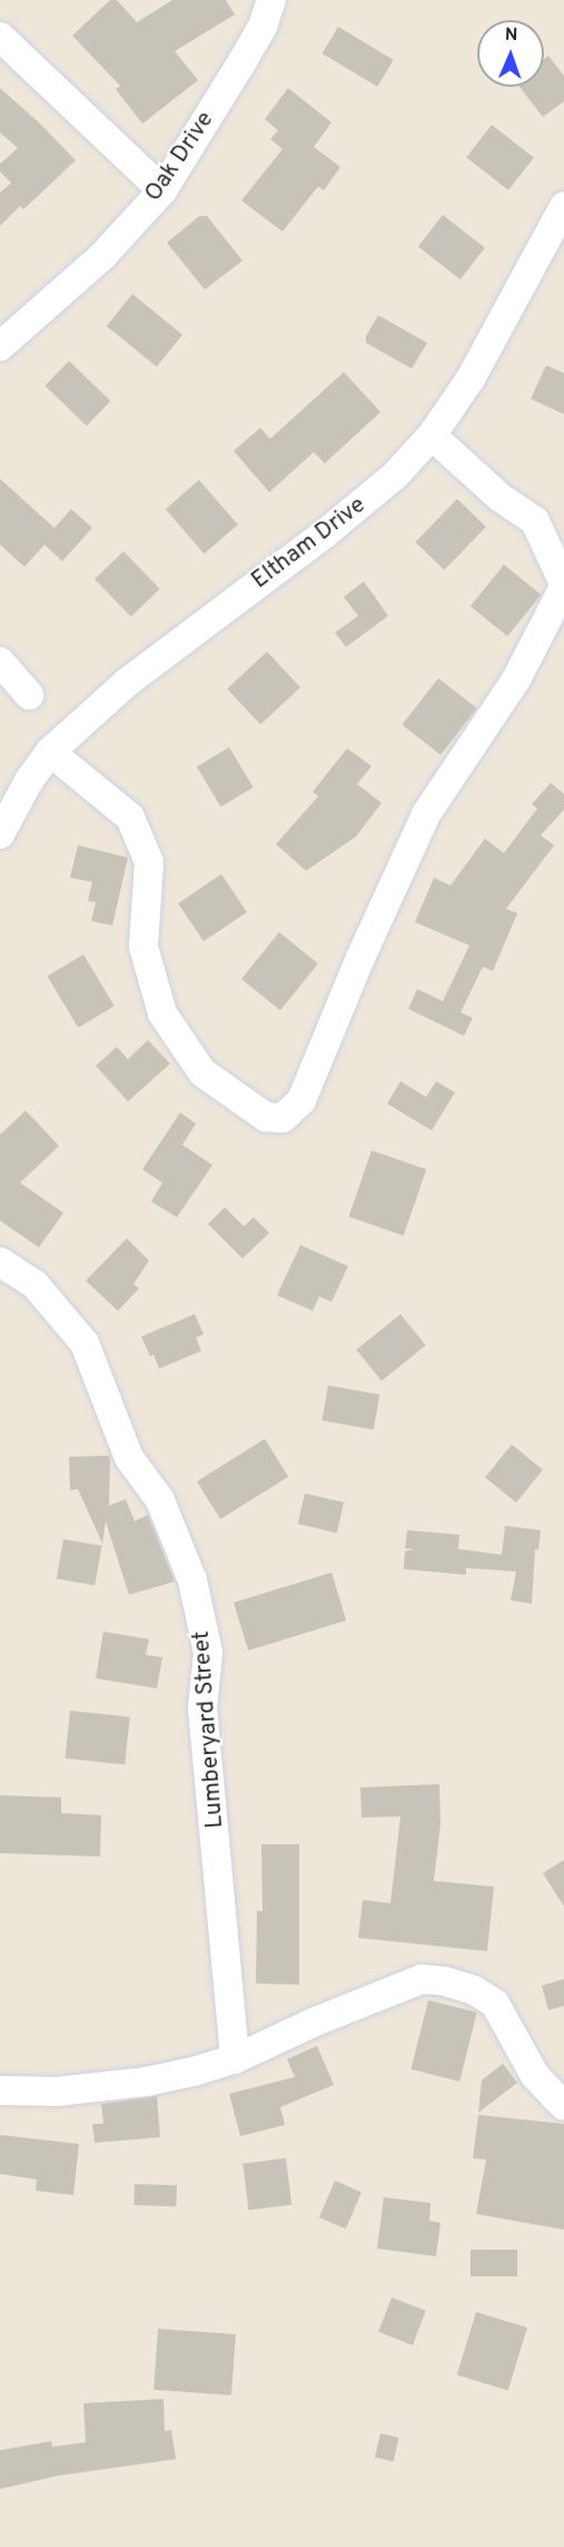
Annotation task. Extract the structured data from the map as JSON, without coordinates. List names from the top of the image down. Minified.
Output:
{"streets":{"street":["Oak Drive","Eltham Drive","Lumberyard Street"]},"north":"top"}
